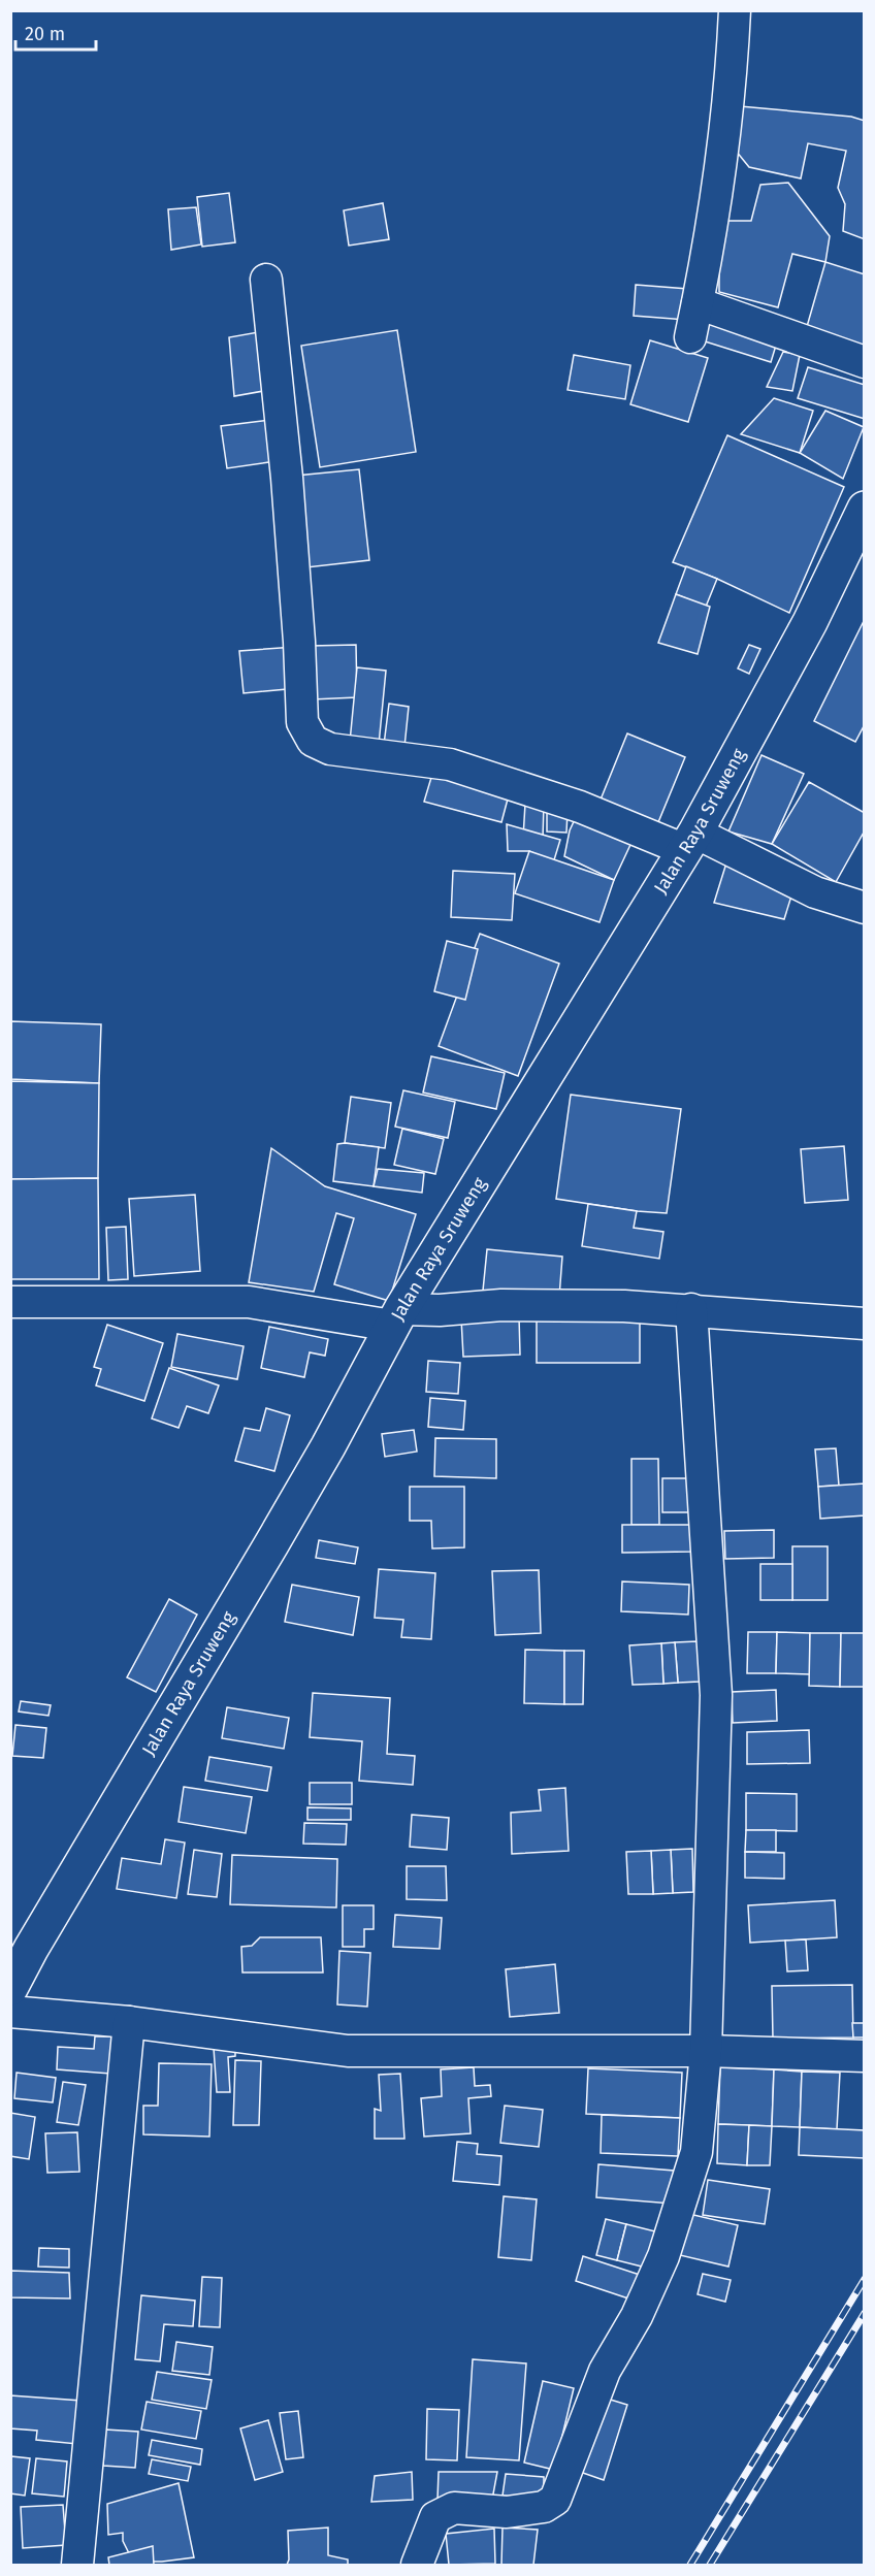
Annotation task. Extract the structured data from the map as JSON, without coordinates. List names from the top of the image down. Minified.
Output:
{"streets":{"highway":["Jalan Raya Sruweng"]},"scale_bar":"20 m"}
